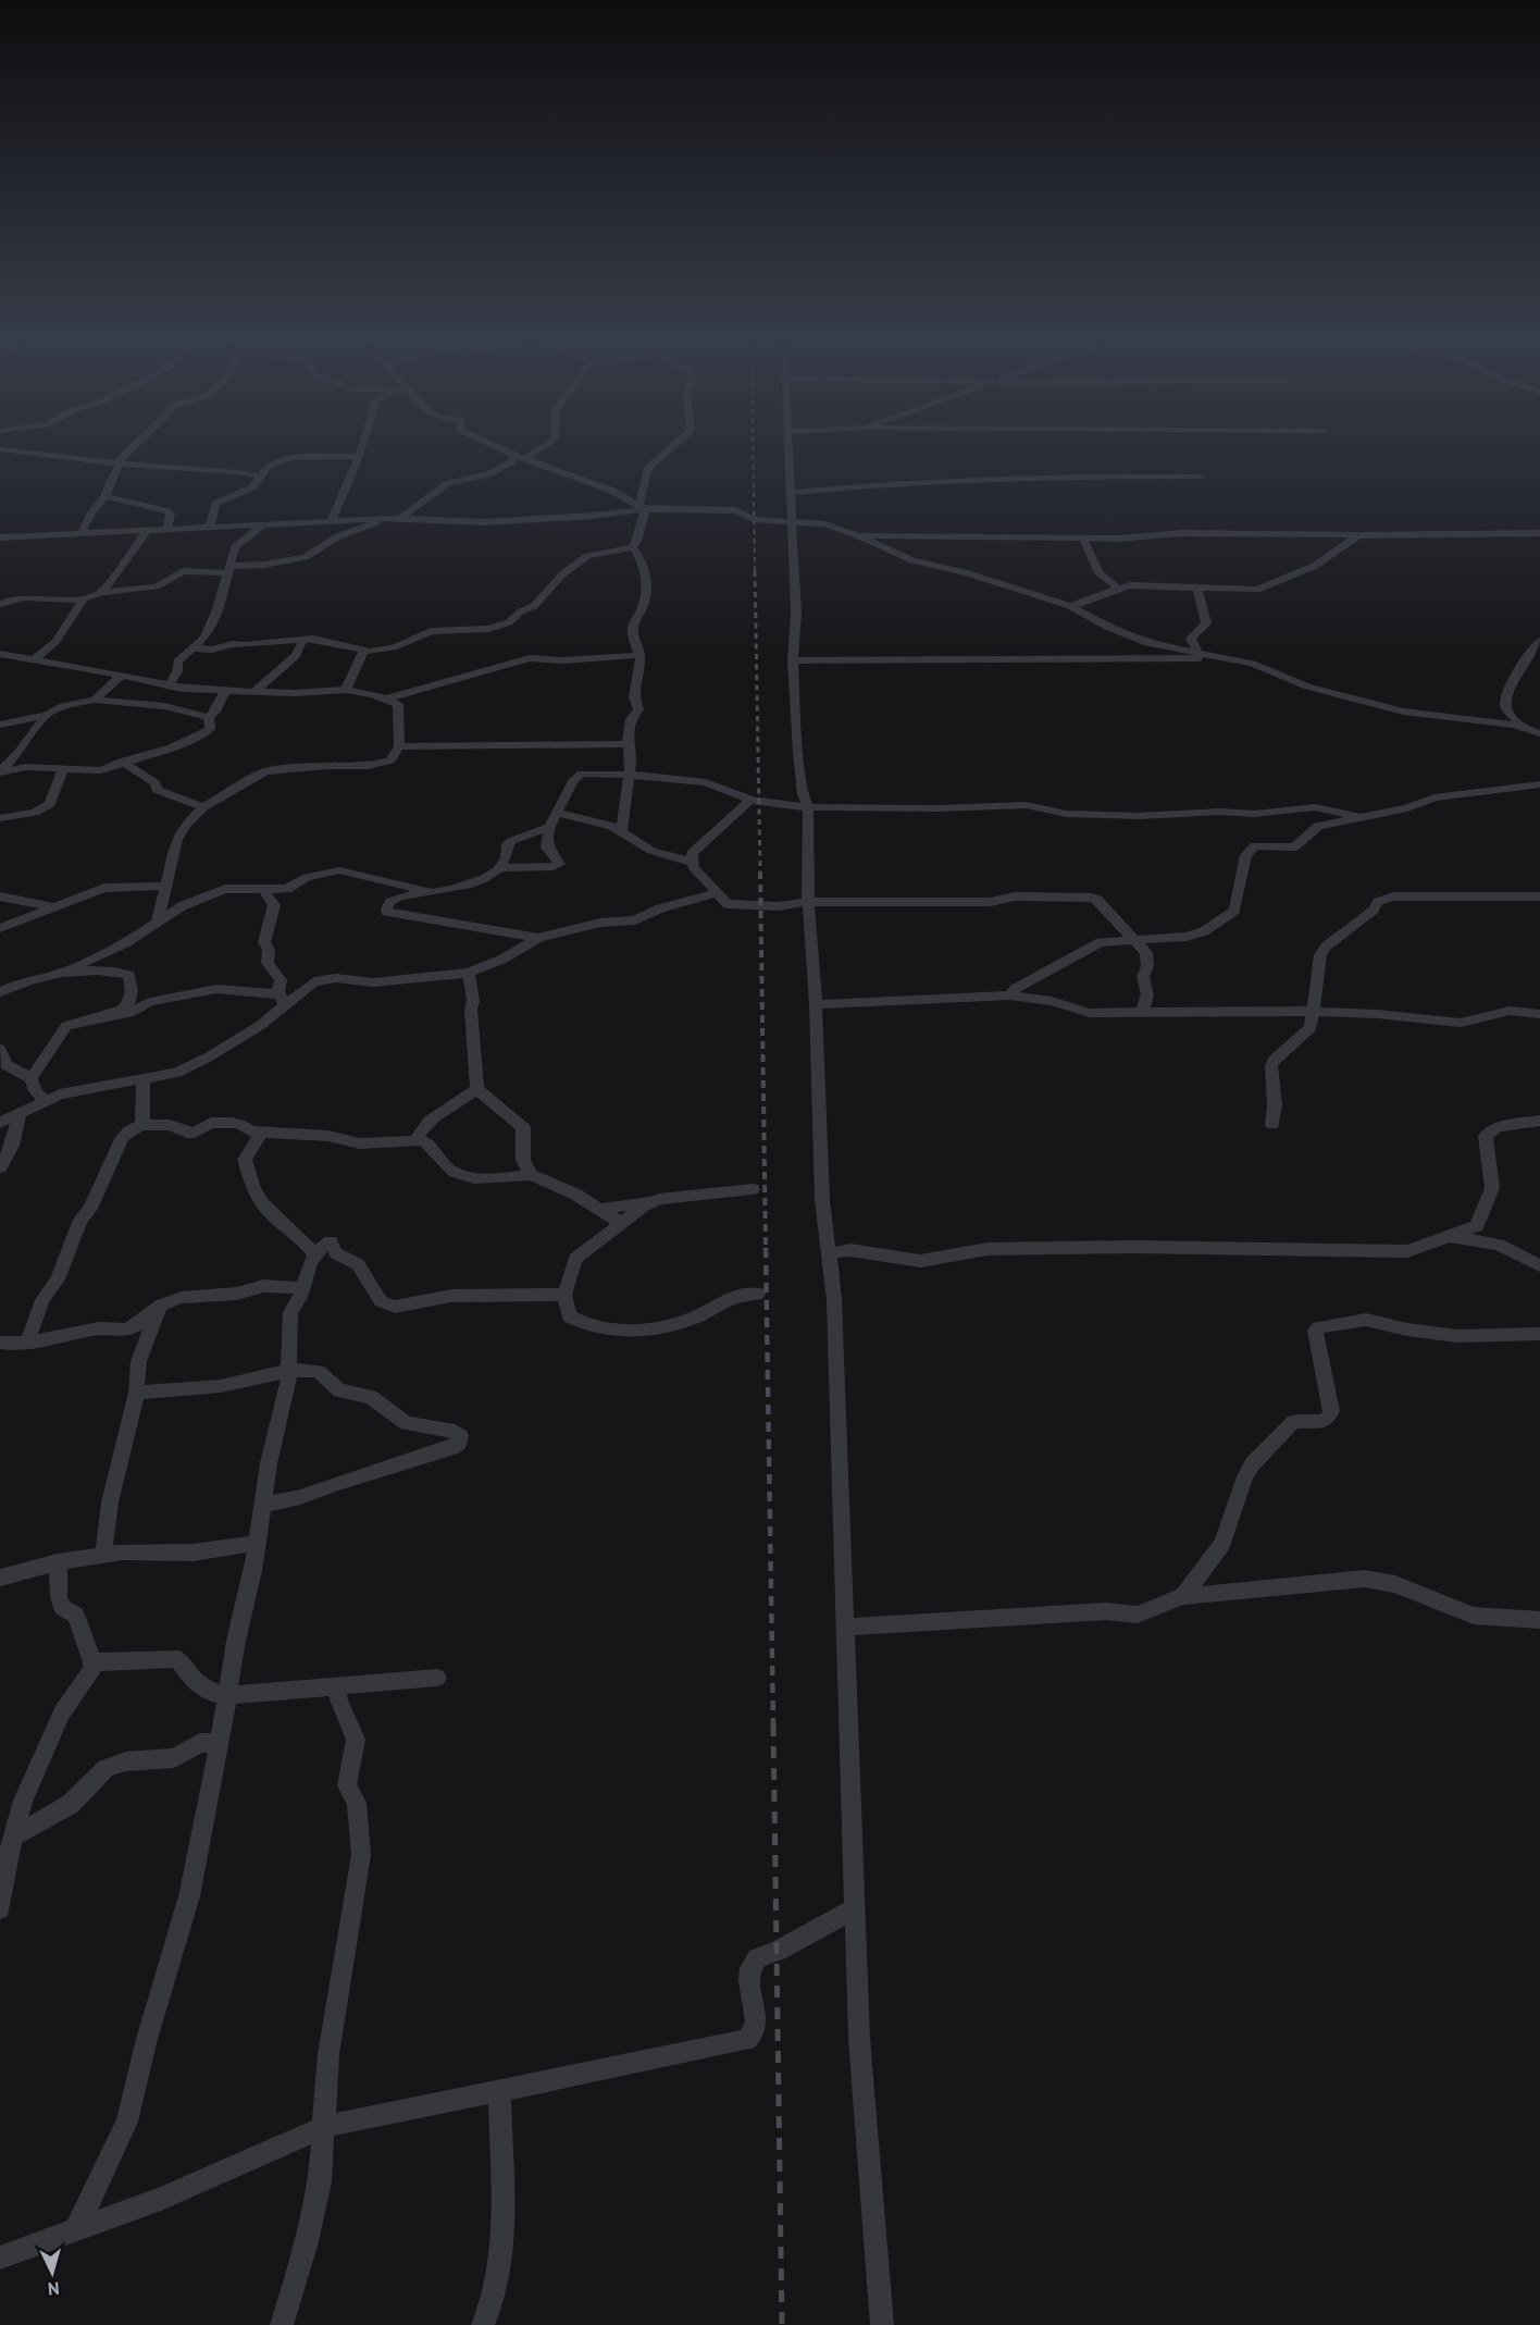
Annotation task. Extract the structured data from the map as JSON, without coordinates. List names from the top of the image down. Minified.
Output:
{"north":"bottom"}
